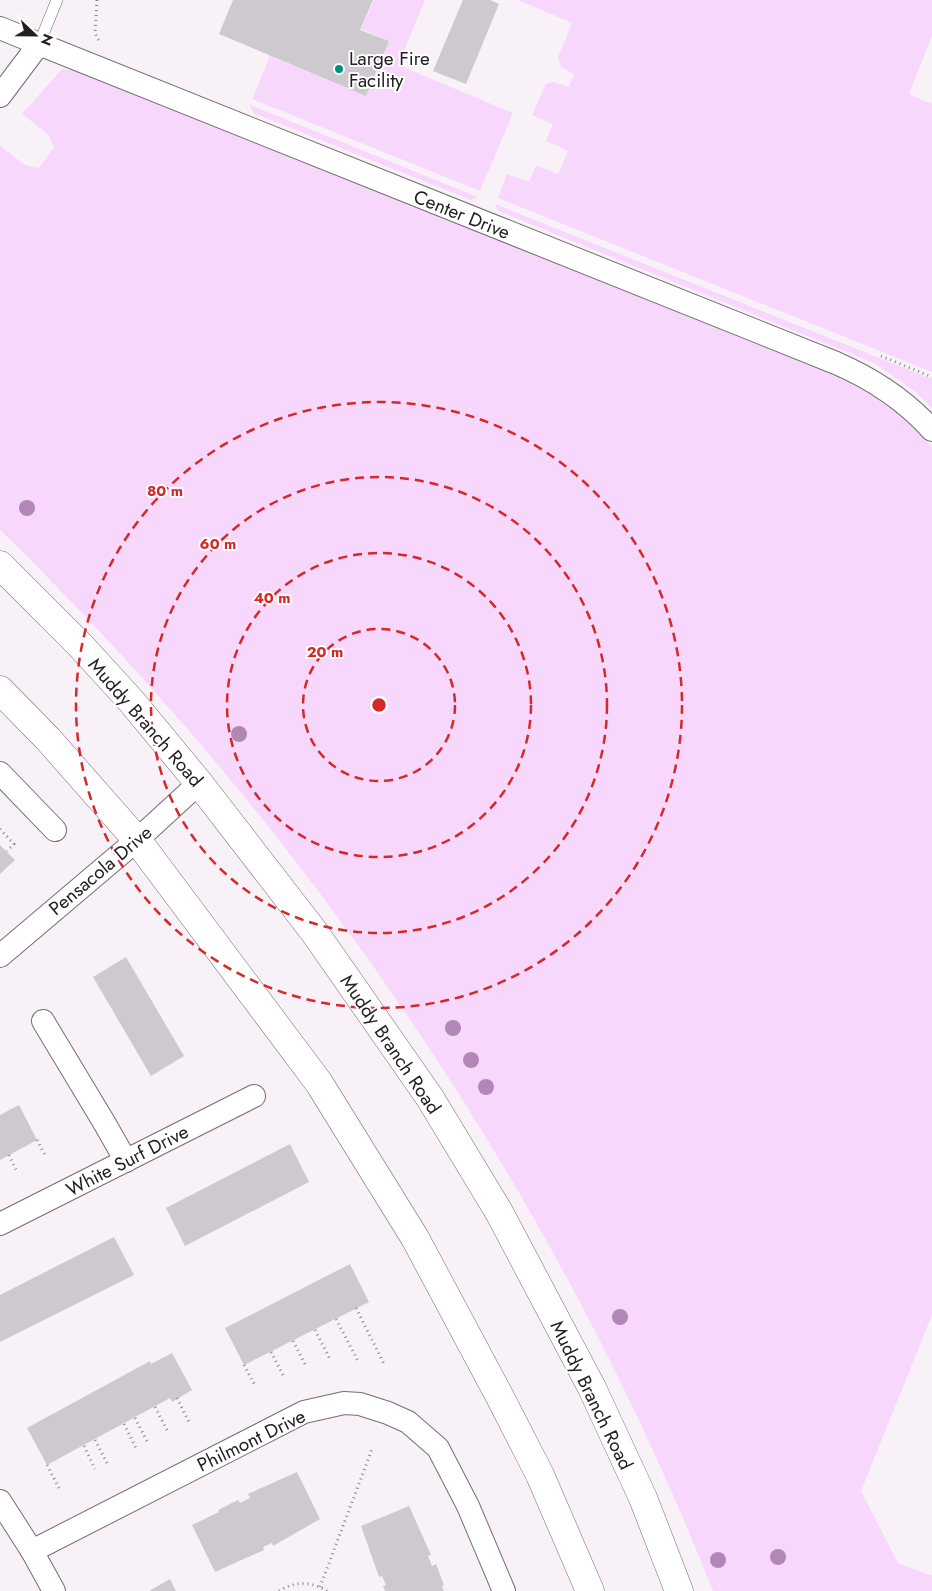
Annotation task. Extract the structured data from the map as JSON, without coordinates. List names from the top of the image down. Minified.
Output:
{"streets":{"main road":["Muddy Branch Road"],"street":["Center Drive","Pensacola Drive","White Surf Drive","Philmont Drive"]},"crossings":[["Muddy Branch Road","Pensacola Drive"]],"places":["Large Fire Facility"],"north":"right","rings":["80 m","60 m","40 m","20 m"]}
